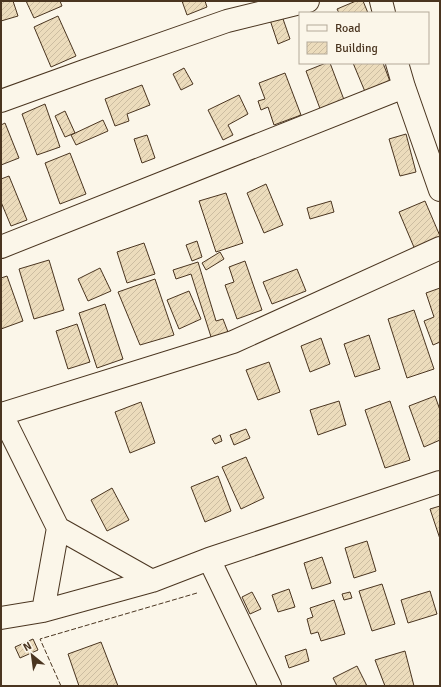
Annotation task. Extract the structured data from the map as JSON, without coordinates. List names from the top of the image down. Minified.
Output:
{"legend":["Road","Building"],"north":"top left"}
